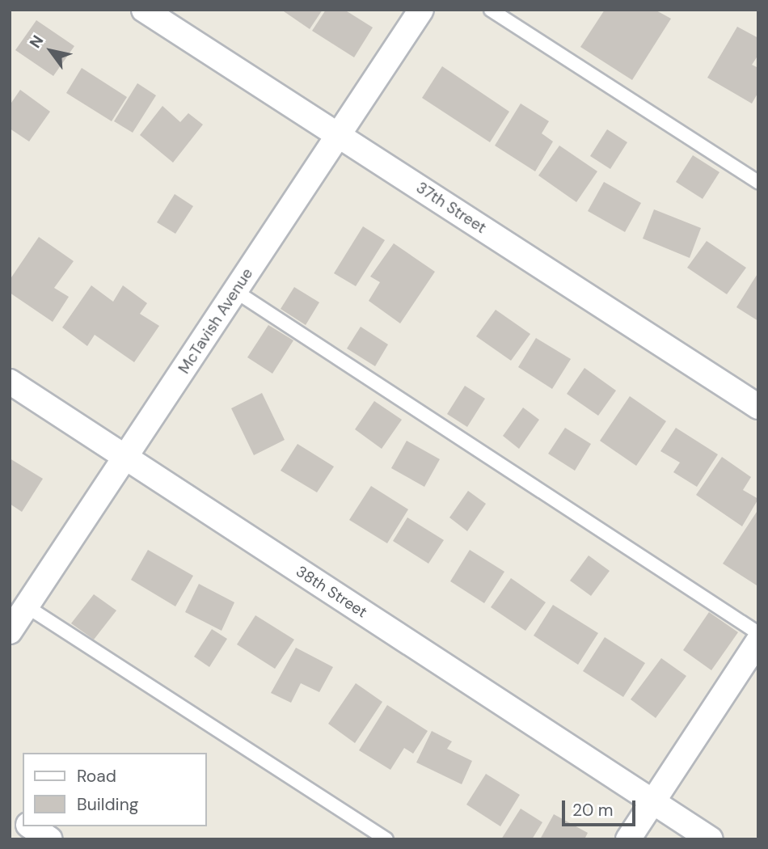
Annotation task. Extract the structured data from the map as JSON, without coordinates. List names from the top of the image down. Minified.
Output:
{"streets":{"street":["37th Street","McTavish Avenue","38th Street"]},"crossings":[["37th Street","McTavish Avenue"],["McTavish Avenue","38th Street"]],"legend":["Road","Building"],"scale_bar":"20 m","north":"top left"}
